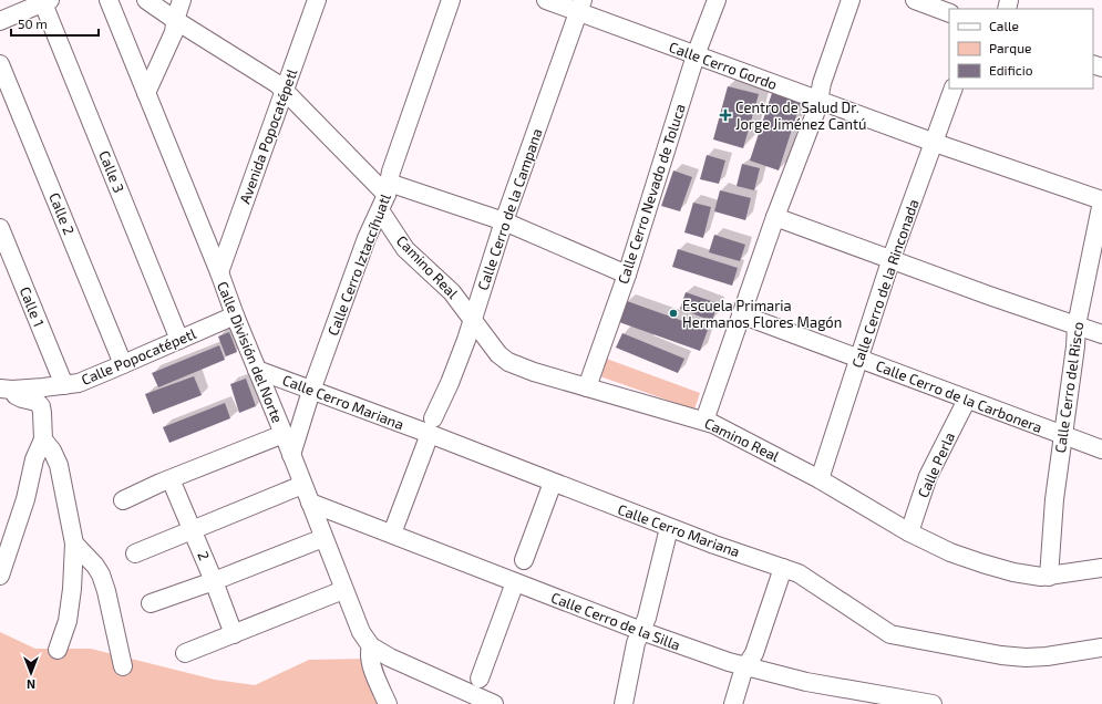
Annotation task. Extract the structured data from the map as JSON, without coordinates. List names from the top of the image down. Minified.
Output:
{"streets":{"street":["Calle Cerro Gordo","Avenida Popocatépetl","Calle 3","Calle Cerro Nevado de Toluca","Calle Cerro de la Campana","Calle 2","Calle Cerro Iztaccíhuatl","Camino Real","Calle Cerro de la Rinconada","Calle 1","Calle División del Norte","Calle Popocatépetl","Calle Cerro del Risco","Calle Cerro de la Carbonera","Calle Cerro Mariana","Calle Perla","2","Calle Cerro de la Silla"]},"crossings":[["Calle Cerro Gordo","Calle Cerro Nevado de Toluca"],["Calle Cerro Gordo","Calle Cerro de la Campana"],["Calle Cerro Gordo","Calle Cerro de la Rinconada"],["Calle Cerro Gordo","Calle Cerro del Risco"],["Avenida Popocatépetl","Camino Real"],["Avenida Popocatépetl","Calle División del Norte"],["Calle 3","Calle Popocatépetl"],["Calle Cerro Nevado de Toluca","Camino Real"],["Calle Cerro de la Campana","Camino Real"],["Calle Cerro de la Campana","Calle Cerro Mariana"],["Calle Cerro de la Campana","Calle Cerro de la Silla"],["Calle 2","Calle Popocatépetl"],["Calle Cerro Iztaccíhuatl","Camino Real"],["Calle Cerro Iztaccíhuatl","Calle División del Norte"],["Calle Cerro Iztaccíhuatl","Calle Cerro Mariana"],["Camino Real","Calle Cerro de la Rinconada"],["Camino Real","Calle Cerro del Risco"],["Camino Real","Calle Perla"],["Calle Cerro de la Rinconada","Calle Cerro de la Carbonera"],["Calle 1","Calle Popocatépetl"],["Calle División del Norte","Calle Popocatépetl"],["Calle División del Norte","Calle Cerro Mariana"],["Calle División del Norte","Calle Cerro de la Silla"],["Calle Cerro del Risco","Calle Cerro de la Carbonera"],["Calle Cerro de la Carbonera","Calle Perla"]],"places":{"health":["Centro de Salud Dr. Jorge Jiménez Cantú"],"other":["Escuela Primaria Hermanos Flores Magón"]},"legend":["Calle","Parque","Edificio"],"scale_bar":"50 m","north":"bottom"}
